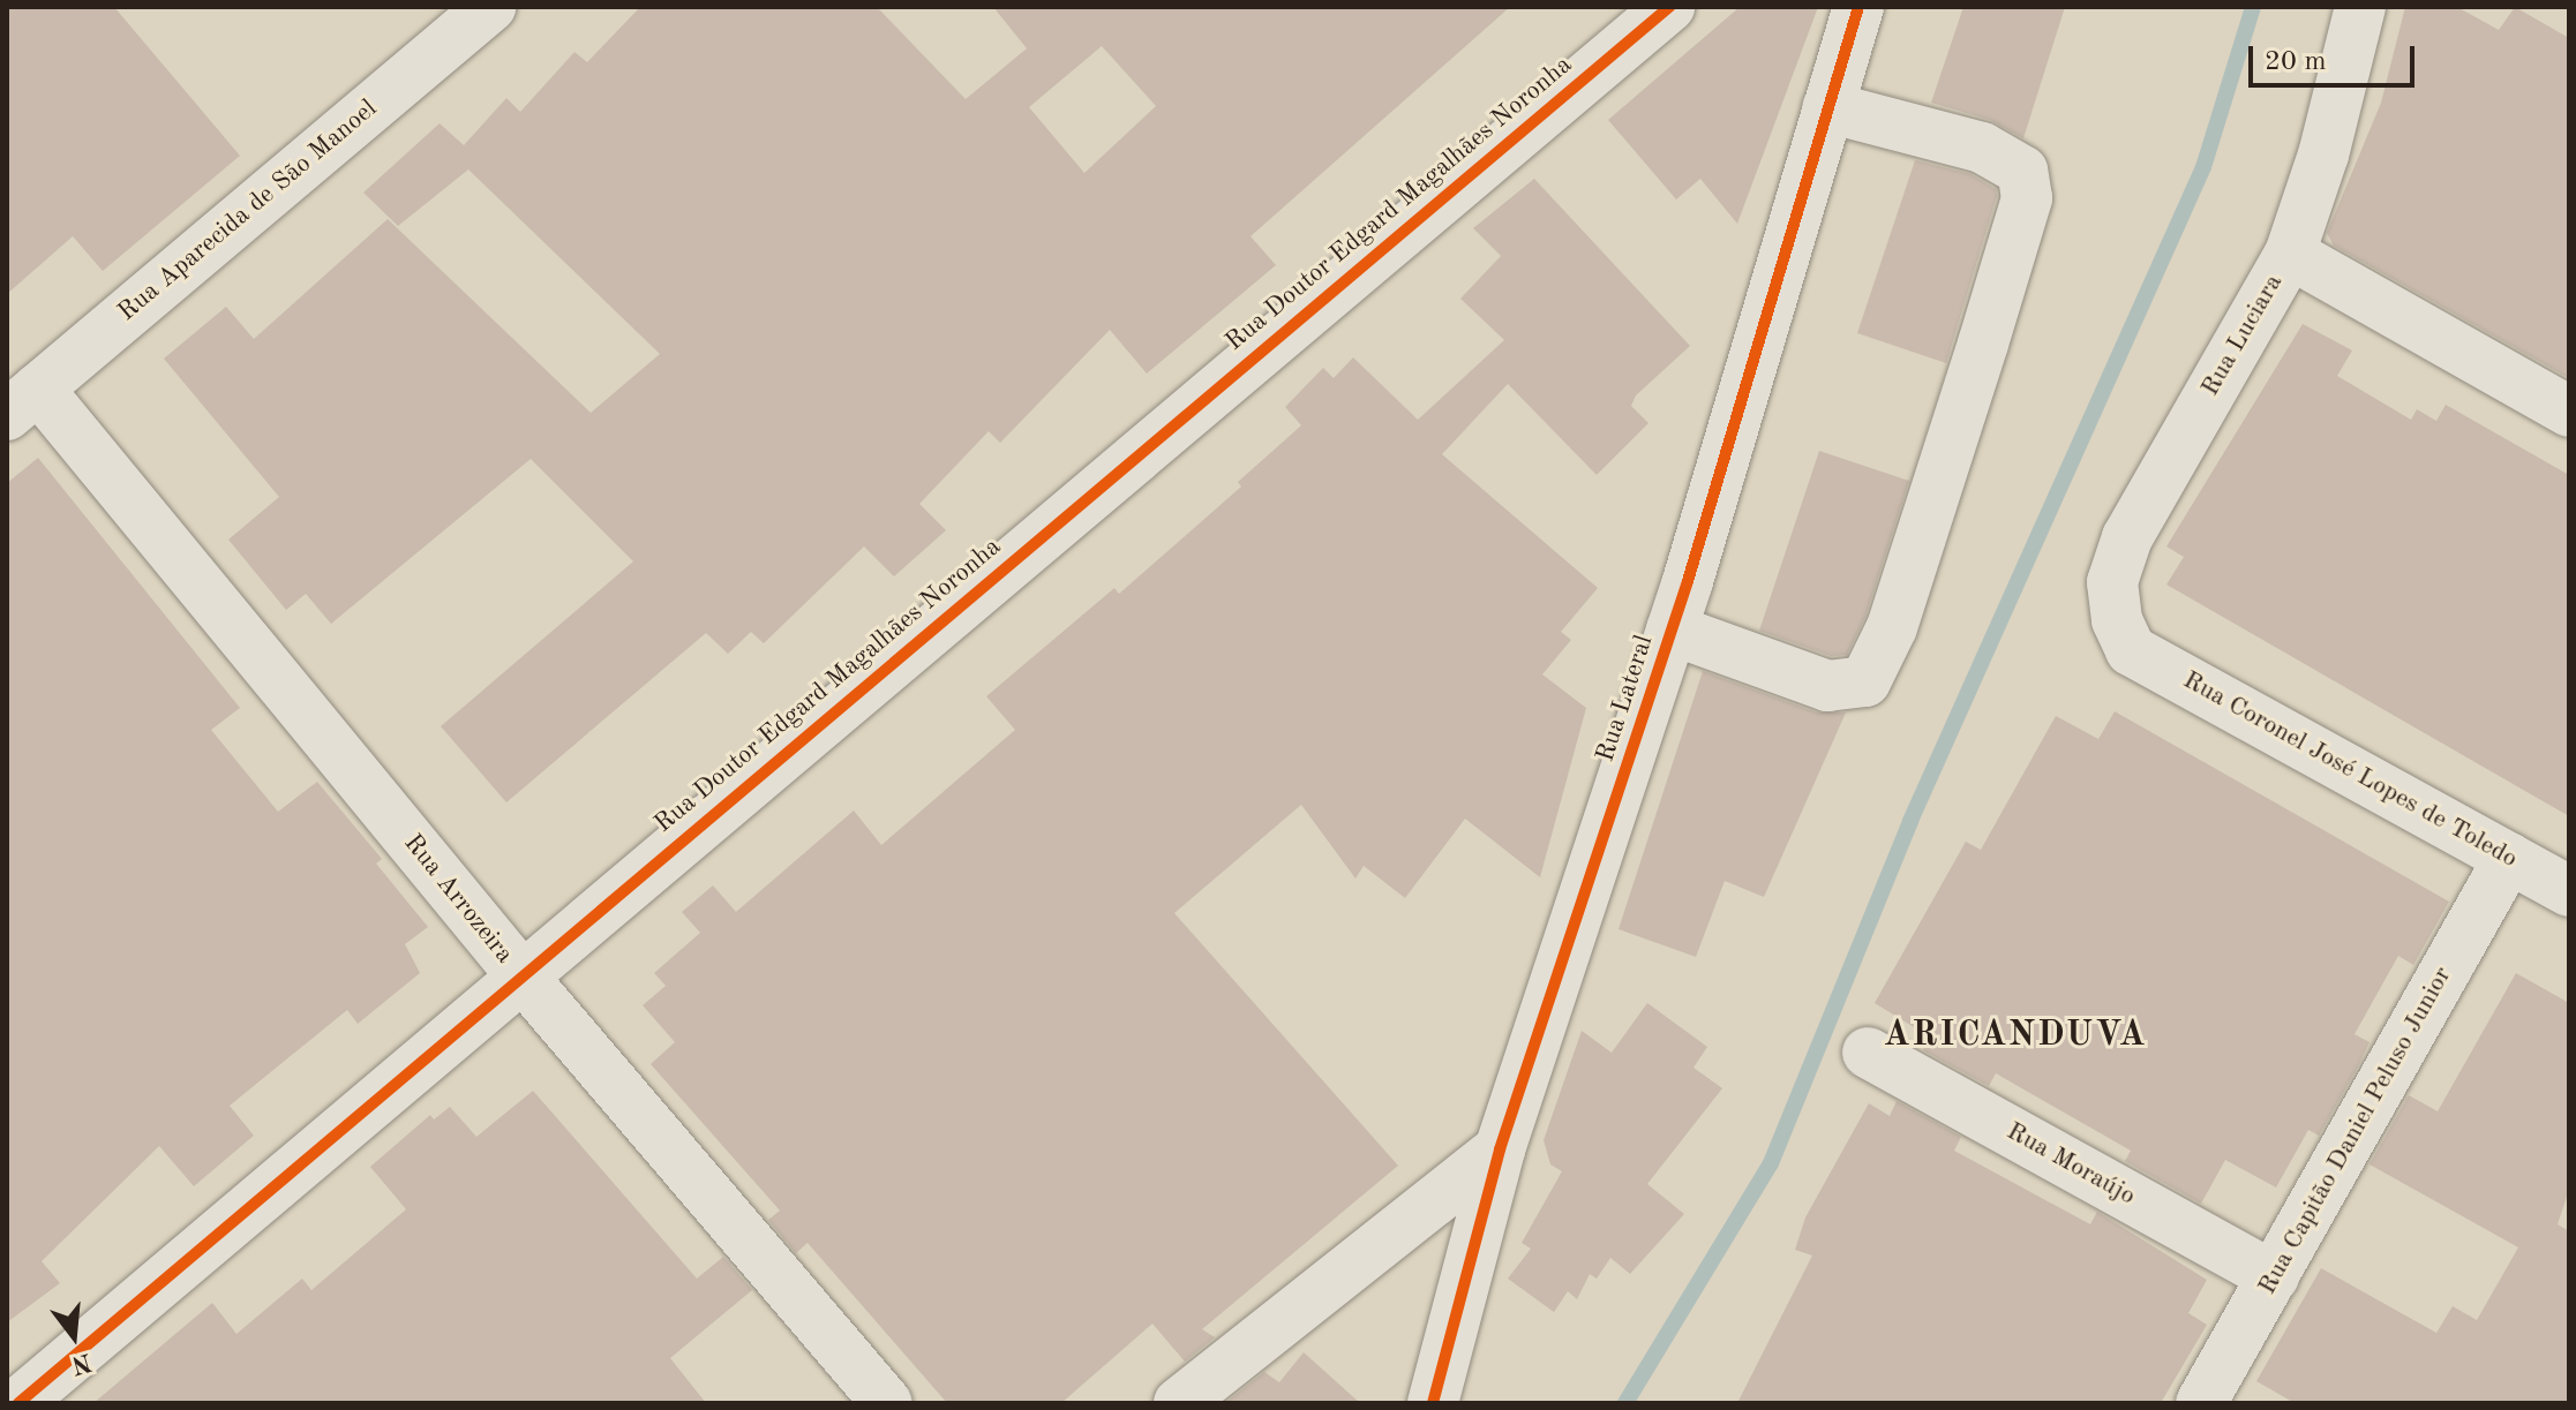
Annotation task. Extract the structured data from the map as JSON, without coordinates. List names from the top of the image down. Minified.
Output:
{"streets":{"street":["Rua Doutor Edgard Magalhães Noronha","Rua Aparecida de São Manoel","Rua Luciara","Rua Lateral","Rua Coronel José Lopes de Toledo","Rua Arrozeira","Rua Capitão Daniel Peluso Junior","Rua Moraújo"]},"crossings":[["Rua Doutor Edgard Magalhães Noronha","Rua Arrozeira"],["Rua Aparecida de São Manoel","Rua Arrozeira"],["Rua Luciara","Rua Coronel José Lopes de Toledo"],["Rua Coronel José Lopes de Toledo","Rua Capitão Daniel Peluso Junior"],["Rua Capitão Daniel Peluso Junior","Rua Moraújo"]],"districts":["ARICANDUVA"],"scale_bar":"20 m","north":"bottom"}
